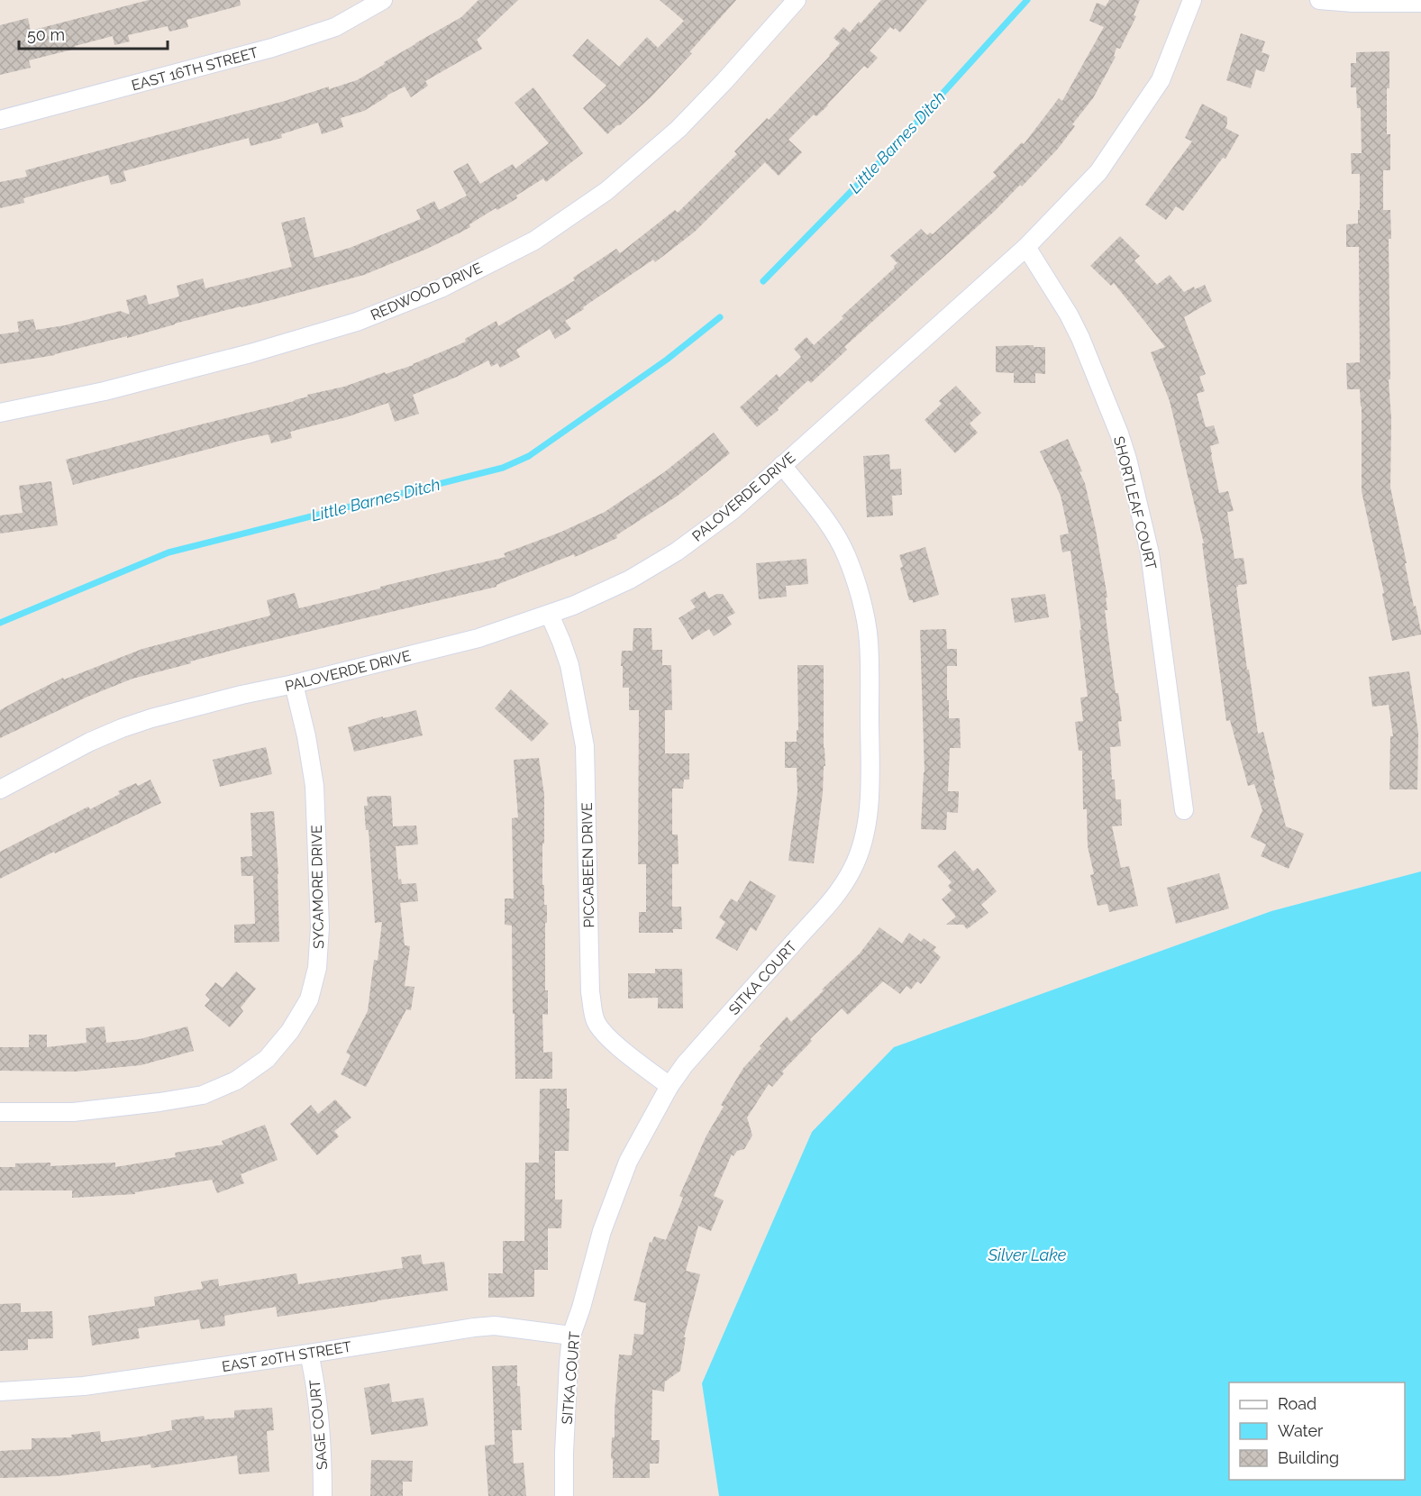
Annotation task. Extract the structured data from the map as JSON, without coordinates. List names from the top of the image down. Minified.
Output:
{"streets":{"street":["EAST 16TH STREET","REDWOOD DRIVE","PALOVERDE DRIVE","SHORTLEAF COURT","PICCABEEN DRIVE","SYCAMORE DRIVE","SITKA COURT","EAST 20TH STREET","SAGE COURT"]},"crossings":[["PALOVERDE DRIVE","SHORTLEAF COURT"],["PALOVERDE DRIVE","PICCABEEN DRIVE"],["PALOVERDE DRIVE","SYCAMORE DRIVE"],["PALOVERDE DRIVE","SITKA COURT"],["PICCABEEN DRIVE","SITKA COURT"],["SITKA COURT","EAST 20TH STREET"],["EAST 20TH STREET","SAGE COURT"]],"water":["Little Barnes Ditch","Silver Lake"],"legend":["Road","Water","Building"],"scale_bar":"50 m"}
